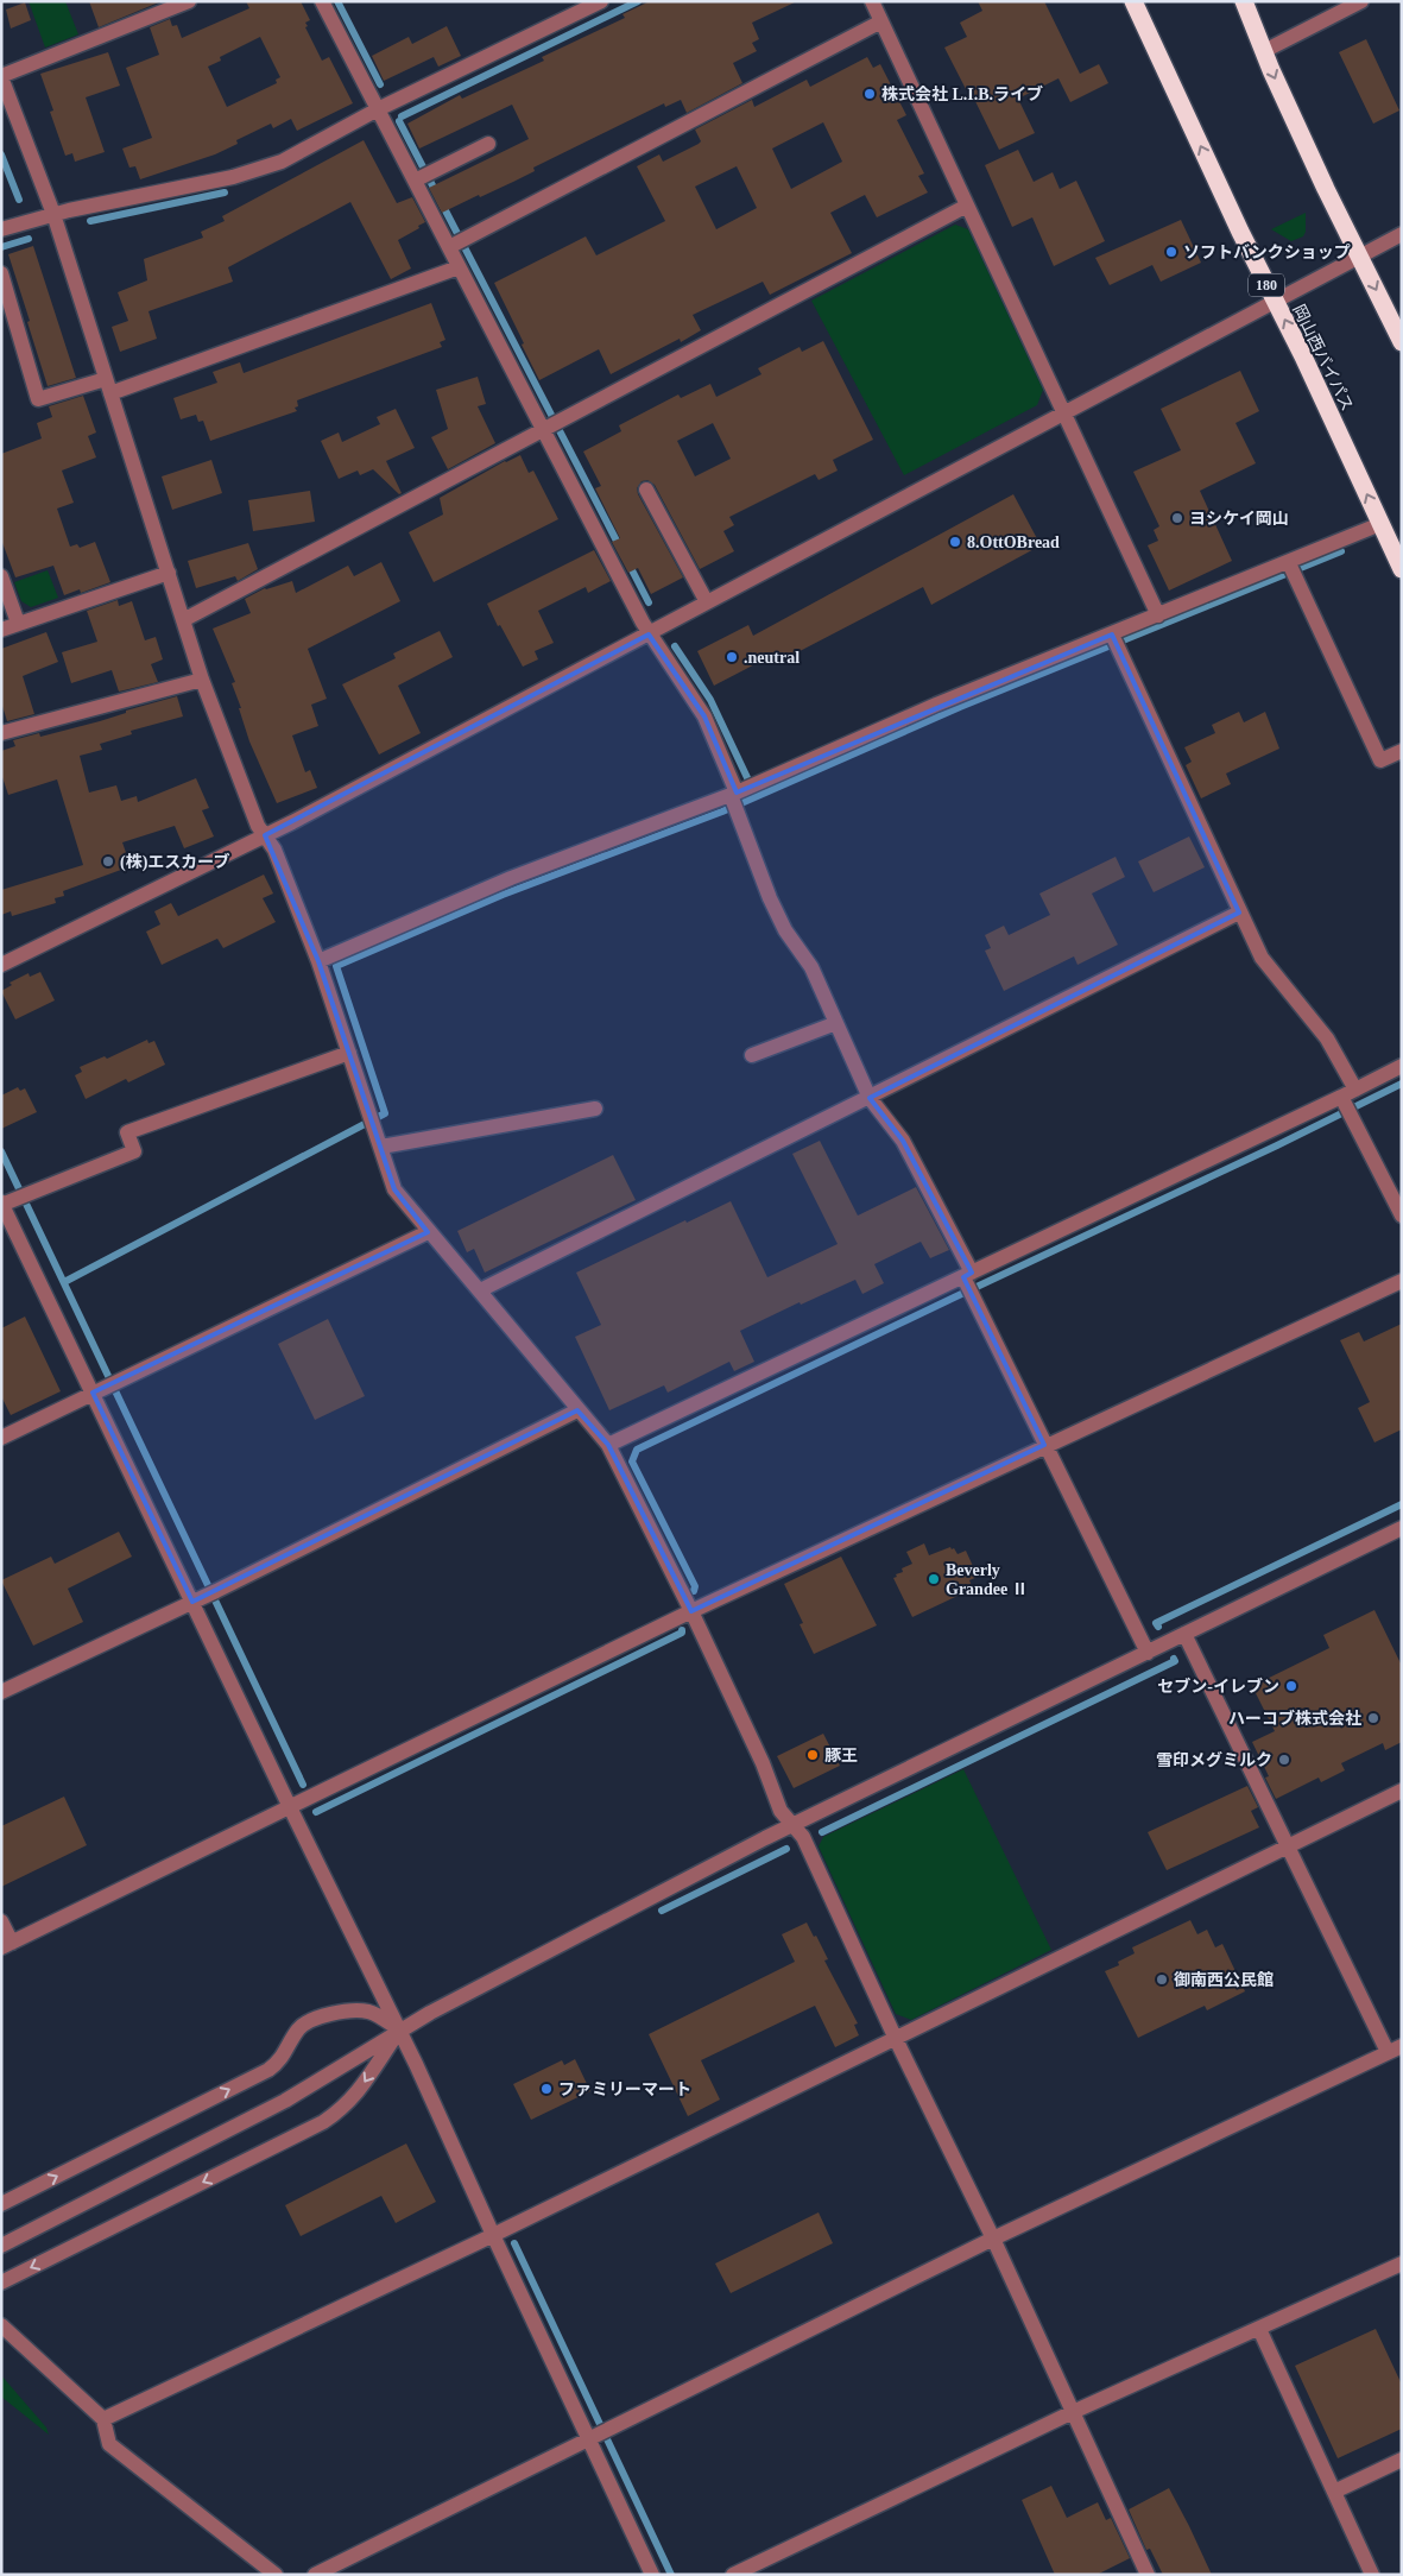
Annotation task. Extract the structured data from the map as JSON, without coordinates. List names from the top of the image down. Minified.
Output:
{"streets":{"highway":["180","岡山西バイパス"]},"places":["株式会社 L.I.B.ライブ","ソフトバンクショップ","ヨシケイ岡山","8.OttOBread",".neutral","(株)エスカーブ","Beverly Grandee Ⅱ","セブン-イレブン","ハーコブ株式会社","豚王","雪印メグミルク","御南西公民館","ファミリーマート"]}
